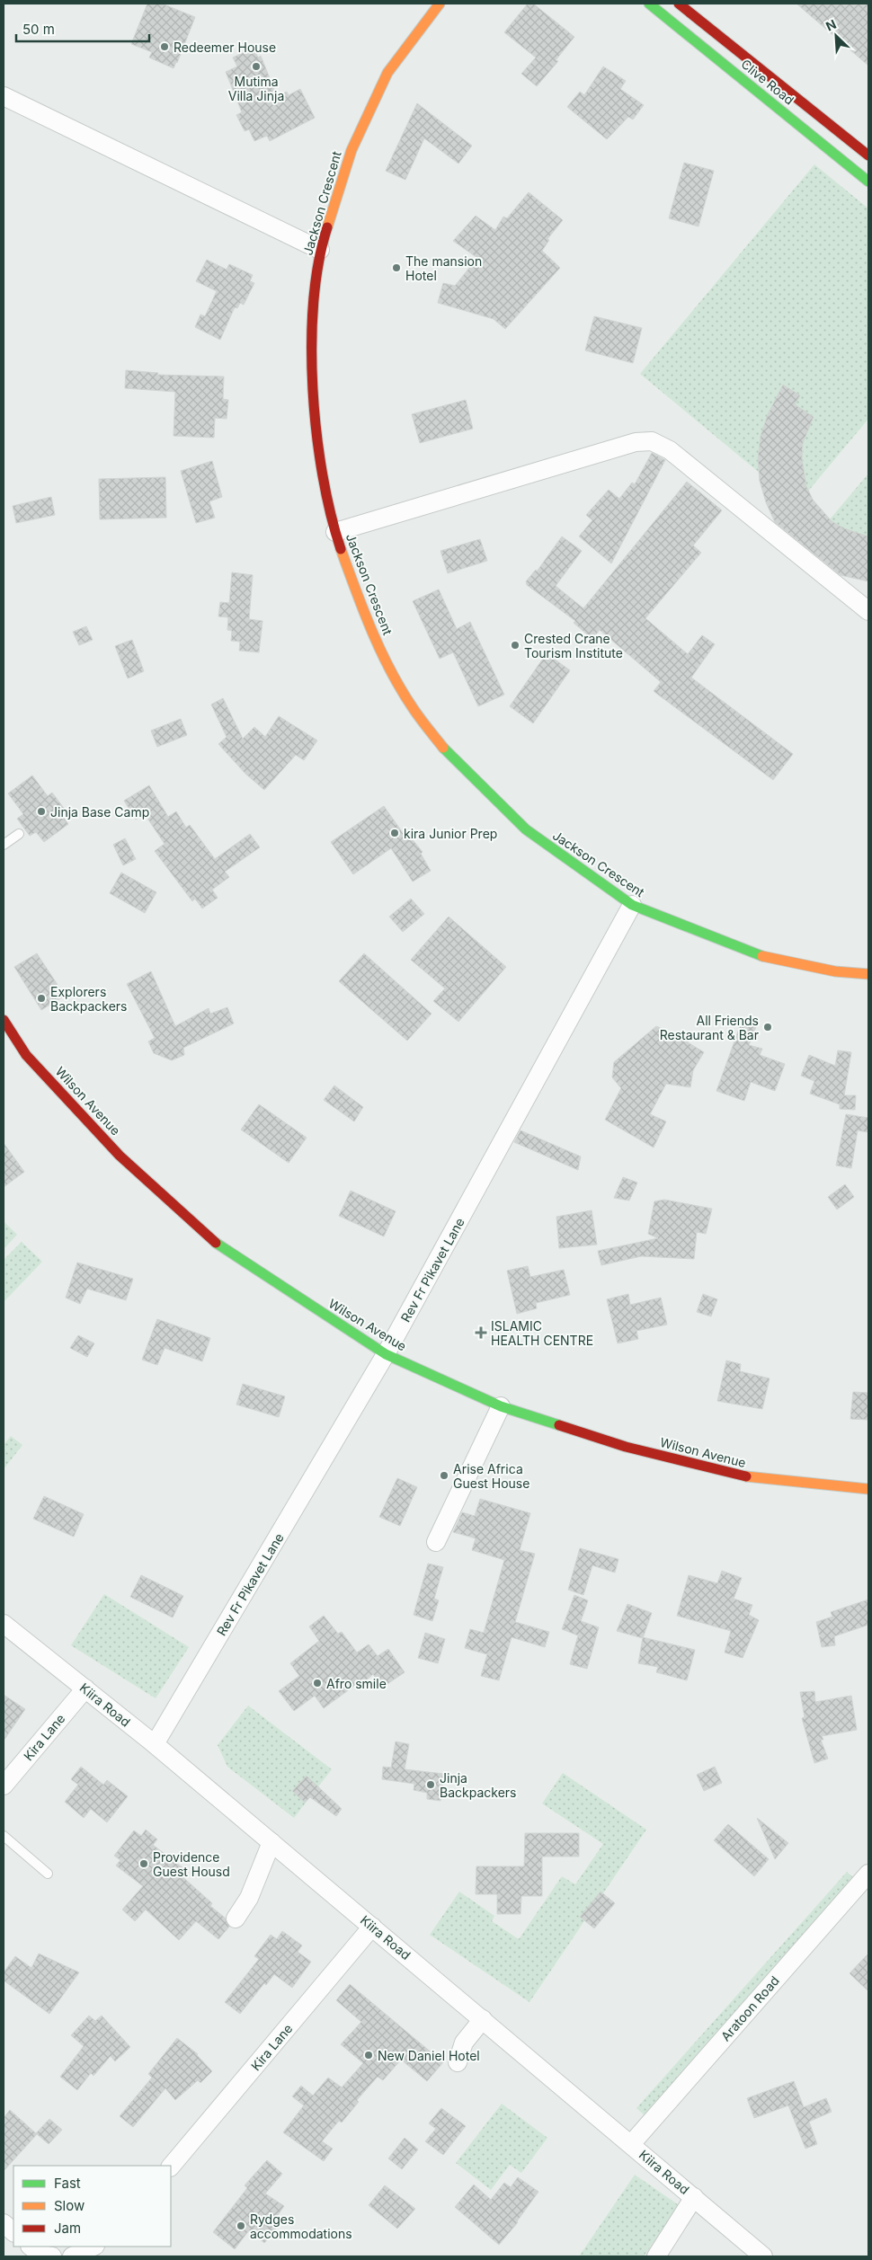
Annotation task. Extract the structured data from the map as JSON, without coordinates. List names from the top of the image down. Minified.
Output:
{"streets":{"street":["Clive Road","Jackson Crescent","Wilson Avenue","Rev Fr Pikavet Lane","Kiira Road","Kira Lane","Aratoon Road"]},"crossings":[["Jackson Crescent","Rev Fr Pikavet Lane"],["Wilson Avenue","Rev Fr Pikavet Lane"],["Rev Fr Pikavet Lane","Kiira Road"],["Kiira Road","Kira Lane"],["Kiira Road","Aratoon Road"]],"places":{"other":["Redeemer House","Mutima Villa Jinja","The mansion Hotel","Crested Crane Tourism Institute","Jinja Base Camp","kira Junior Prep","Explorers Backpackers","All Friends Restaurant & Bar","Arise Africa Guest House","Afro smile","Jinja Backpackers","Providence Guest Housd","New Daniel Hotel","Rydges accommodations"],"health":["ISLAMIC HEALTH CENTRE"]},"legend":["Fast","Slow","Jam"],"scale_bar":"50 m","north":"top left"}
